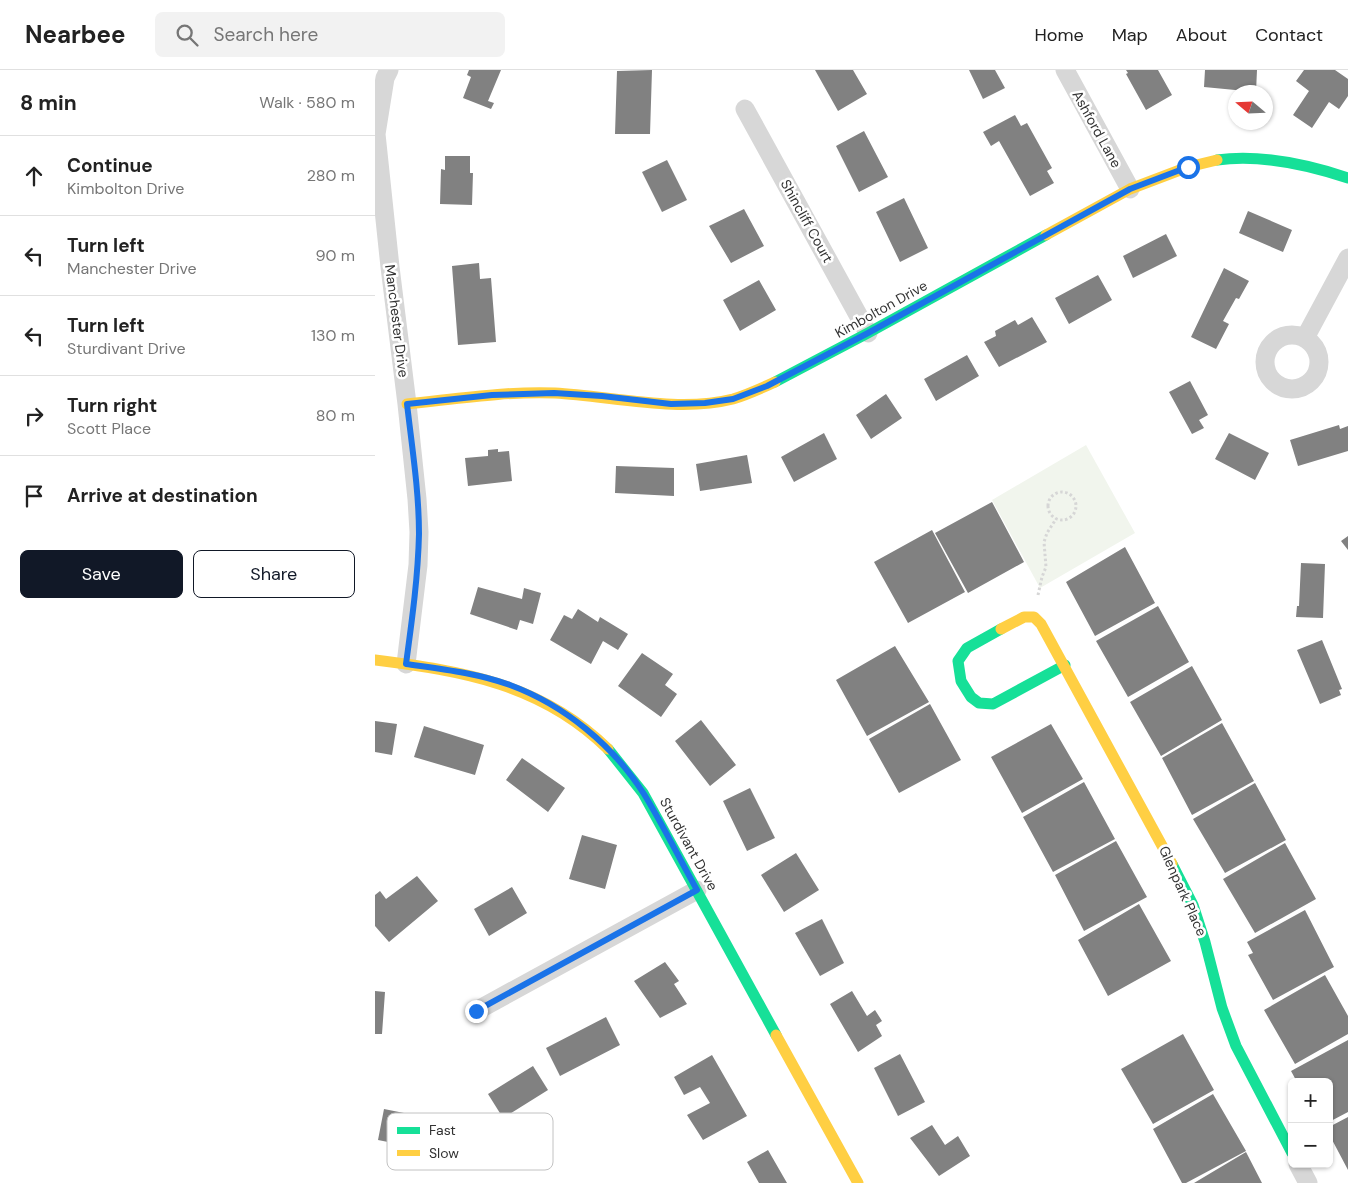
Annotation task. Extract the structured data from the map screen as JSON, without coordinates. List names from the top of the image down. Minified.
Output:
{"streets":{"street":["Ashford Lane","Shincliff Court","Kimbolton Drive","Manchester Drive","Sturdivant Drive","Glenpark Place"]},"crossings":[["Ashford Lane","Kimbolton Drive"],["Shincliff Court","Kimbolton Drive"],["Kimbolton Drive","Manchester Drive"],["Manchester Drive","Sturdivant Drive"]],"legend":["Fast","Slow"],"north":"left","page":{"header":"Nearbee","search":"Search here","nav":["Home","Map","About","Contact"],"heading":["8 min","Walk · 580 m"],"list":[["Continue","Kimbolton Drive","280 m"],["Turn left","Manchester Drive","90 m"],["Turn left","Sturdivant Drive","130 m"],["Turn right","Scott Place","80 m"],"Arrive at destination"],"buttons":["Save","Share"],"map_buttons":["+","−"]}}
